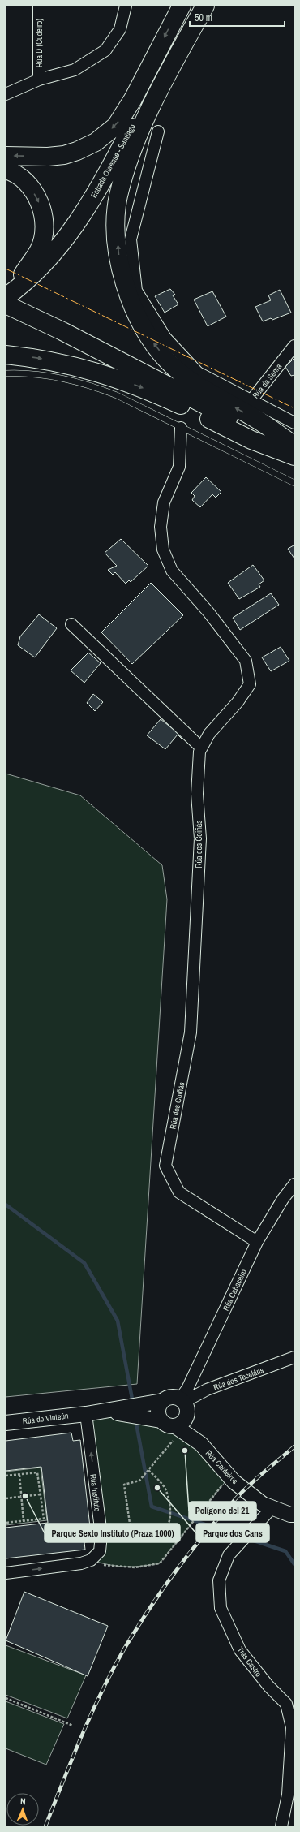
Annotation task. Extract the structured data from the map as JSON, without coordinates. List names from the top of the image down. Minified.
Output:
{"streets":{"highway":["Estrada Ourense - Santiago"],"street":["Rúa D (Cudeiro)","Rúa da Senra","Rúa dos Coiñás","Rúa Cabaceiro","Rúa dos Teceláns","Rúa do Vinteún","Rúa Canteiros","Rúa Instituto","Tras Castro"]},"crossings":[["Rúa dos Coiñás","Rúa Cabaceiro"],["Rúa Cabaceiro","Rúa dos Teceláns"],["Rúa do Vinteún","Rúa Instituto"],["Rúa Canteiros","Tras Castro"]],"places":["Polígono del 21","Parque dos Cans","Parque Sexto Instituto (Praza 1000)"],"scale_bar":"50 m","north":"top"}
